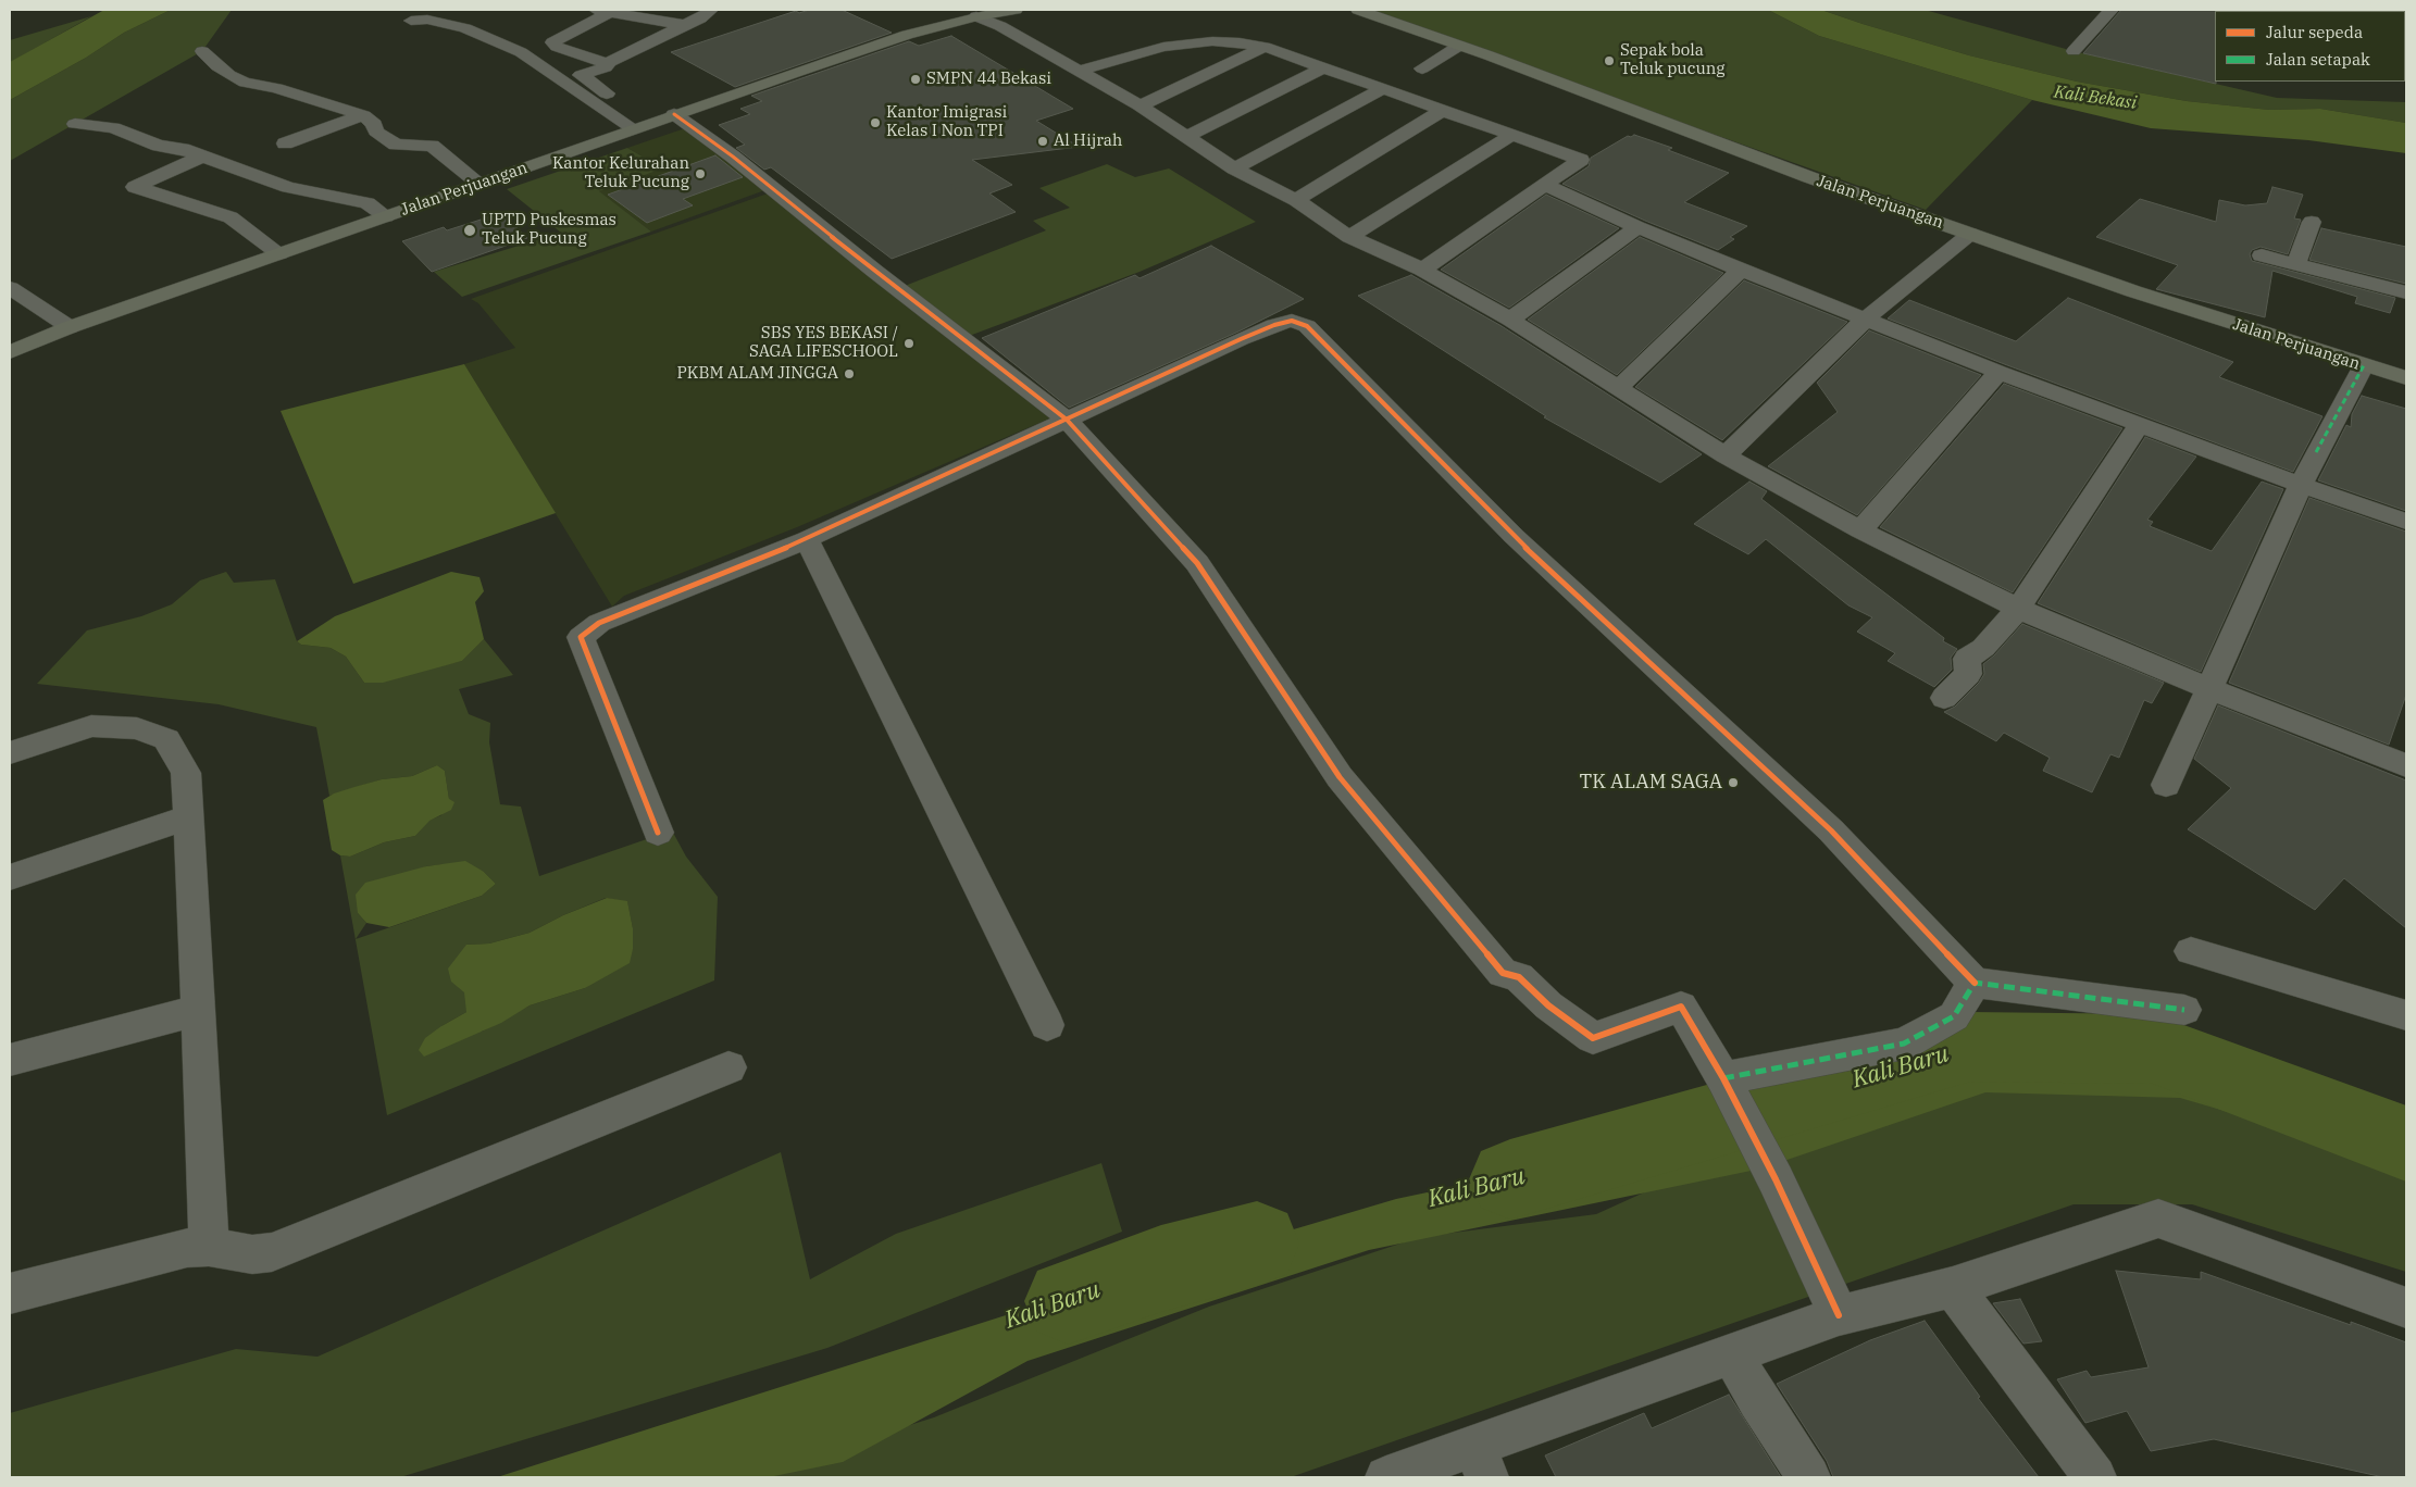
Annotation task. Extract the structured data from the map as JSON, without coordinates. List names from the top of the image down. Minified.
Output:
{"streets":{"main road":["Jalan Perjuangan"]},"water":["Kali Bekasi","Kali Baru"],"places":["Sepak bola Teluk pucung","SMPN 44 Bekasi","Kantor Imigrasi Kelas I Non TPI","Al Hijrah","Kantor Kelurahan Teluk Pucung","UPTD Puskesmas Teluk Pucung","SBS YES BEKASI / SAGA LIFESCHOOL","PKBM ALAM JINGGA","TK ALAM SAGA"],"legend":["Jalur sepeda","Jalan setapak"]}
